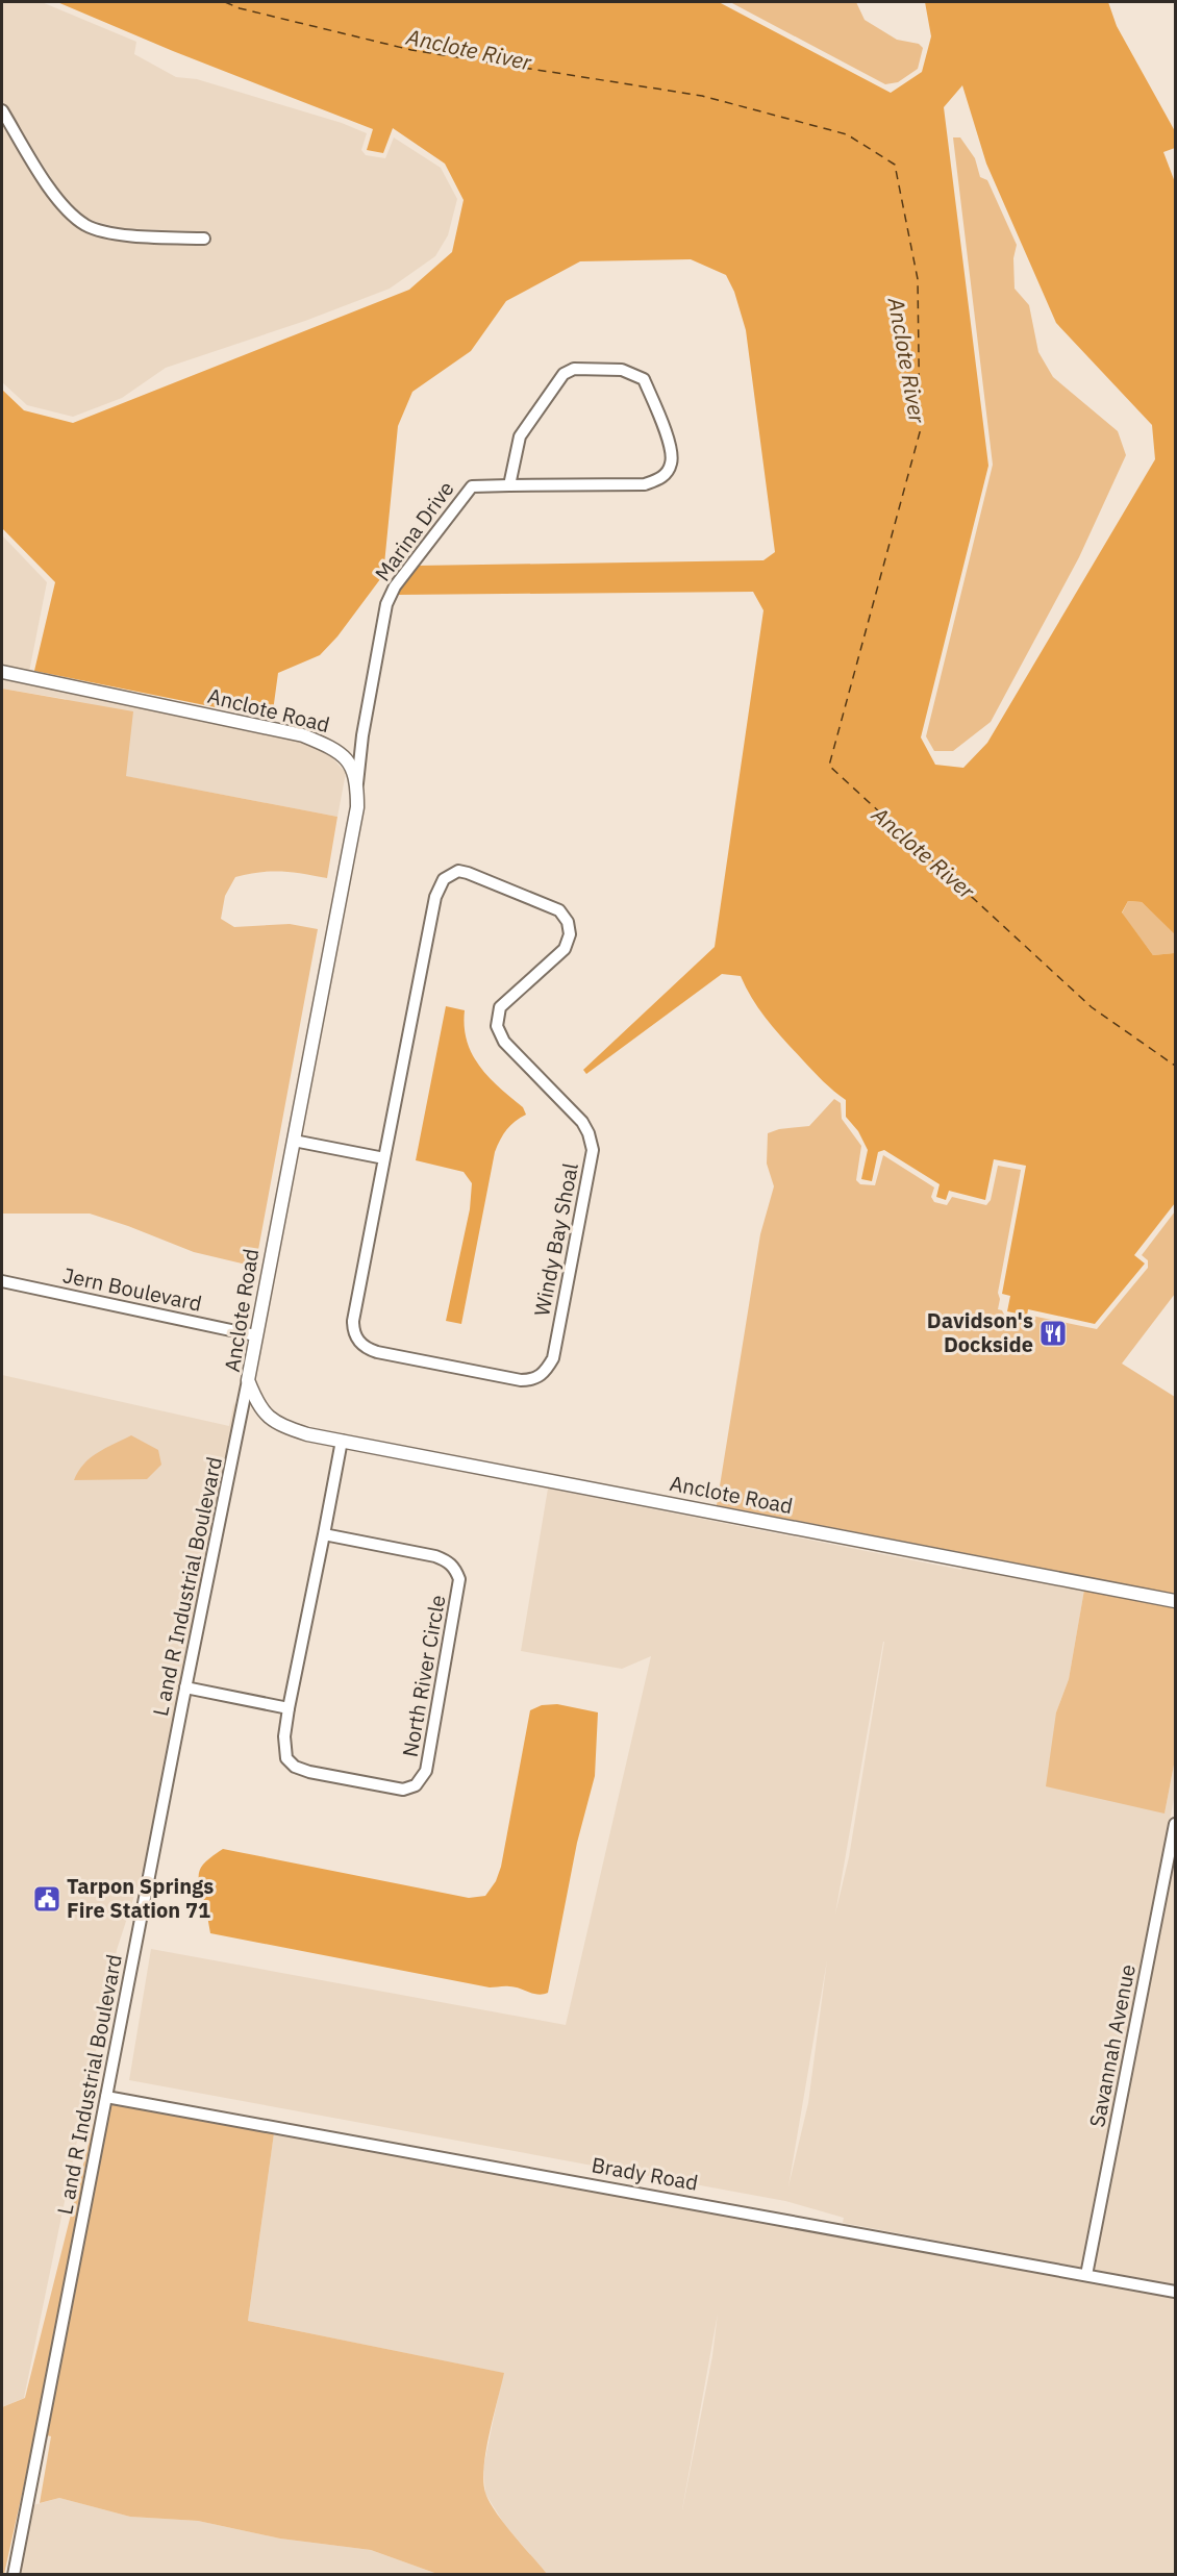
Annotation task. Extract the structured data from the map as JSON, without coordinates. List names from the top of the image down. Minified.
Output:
{"streets":{"street":["Marina Drive","Anclote Road","Windy Bay Shoal","Jern Boulevard","L and R Industrial Boulevard","North River Circle","Savannah Avenue","Brady Road"]},"crossings":[["Marina Drive","Anclote Road"],["Anclote Road","Jern Boulevard"],["Anclote Road","L and R Industrial Boulevard"],["Anclote Road","North River Circle"],["L and R Industrial Boulevard","Brady Road"],["Savannah Avenue","Brady Road"]],"water":["Anclote River"],"places":{"restaurant":["Davidson's Dockside"],"public building":["Tarpon Springs Fire Station 71"]}}
